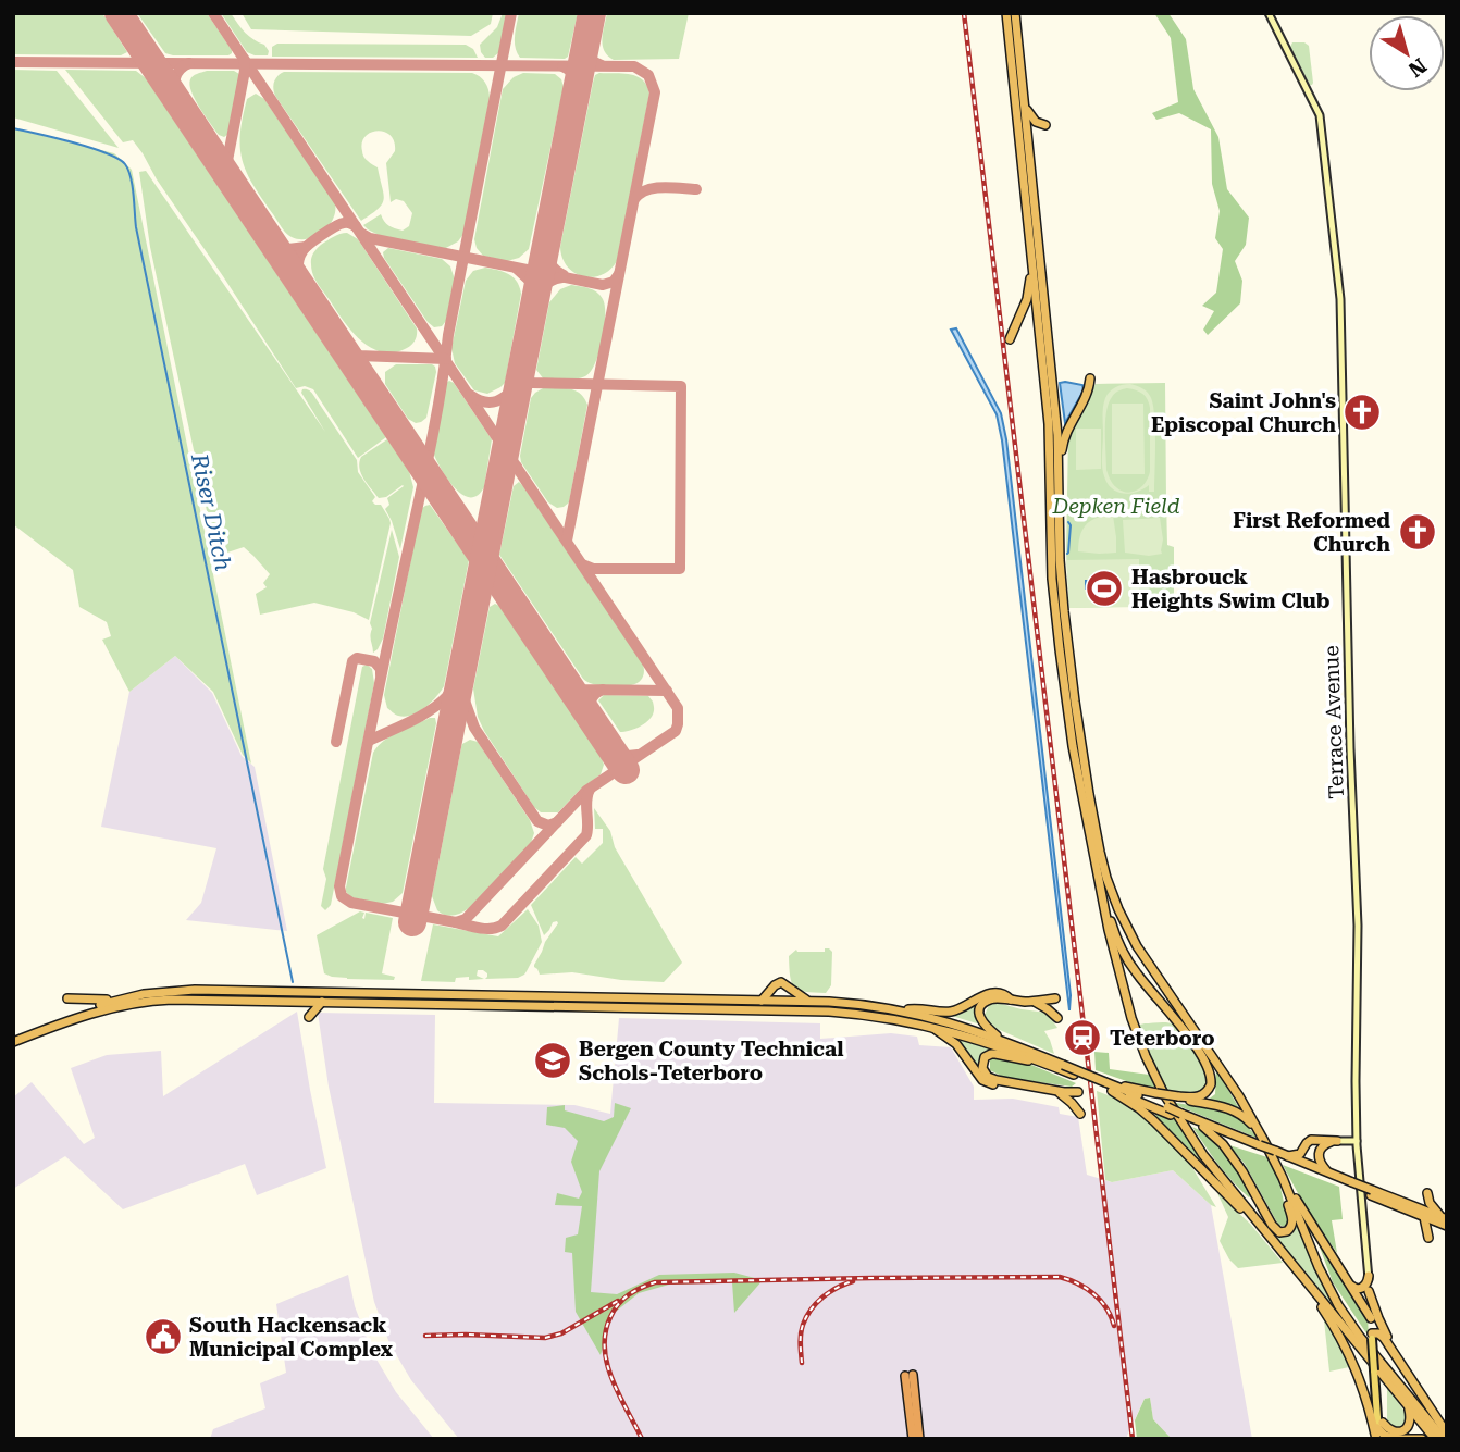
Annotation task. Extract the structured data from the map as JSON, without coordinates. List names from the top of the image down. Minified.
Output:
{"streets":{"main road":["Terrace Avenue"]},"water":["Riser Ditch"],"parks":["Depken Field"],"places":{"church":["Saint John's Episcopal Church","First Reformed Church"],"sports":["Hasbrouck Heights Swim Club"],"station":["Teterboro"],"school or university":["Bergen County Technical Schols-Teterboro"],"public building":["South Hackensack Municipal Complex"]},"north":"bottom right"}
